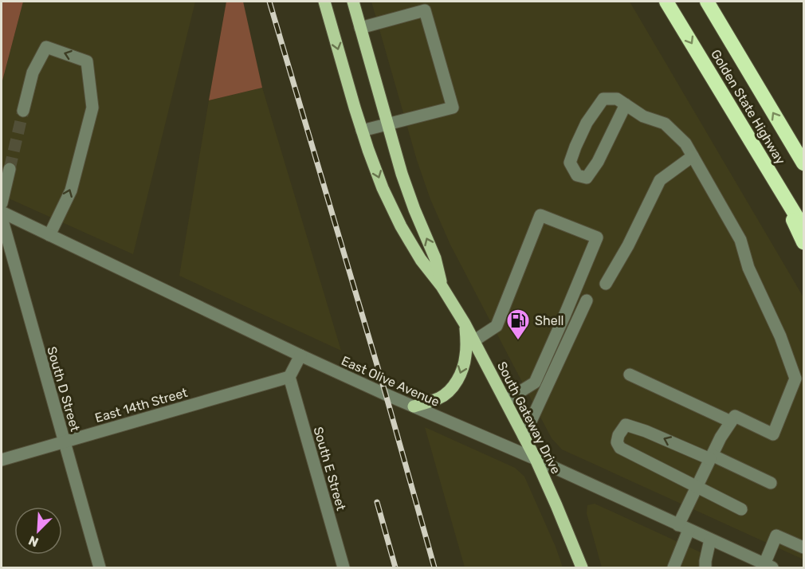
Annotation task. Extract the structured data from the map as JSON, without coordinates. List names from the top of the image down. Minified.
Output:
{"streets":{"highway":["Golden State Highway"],"main road":["South Gateway Drive"],"street":["East Olive Avenue","South D Street","East 14th Street","South E Street"]},"crossings":[["East Olive Avenue","South Gateway Drive"],["South D Street","East 14th Street"],["East 14th Street","South E Street"]],"places":{"fuel station":["Shell"]},"north":"bottom left"}
